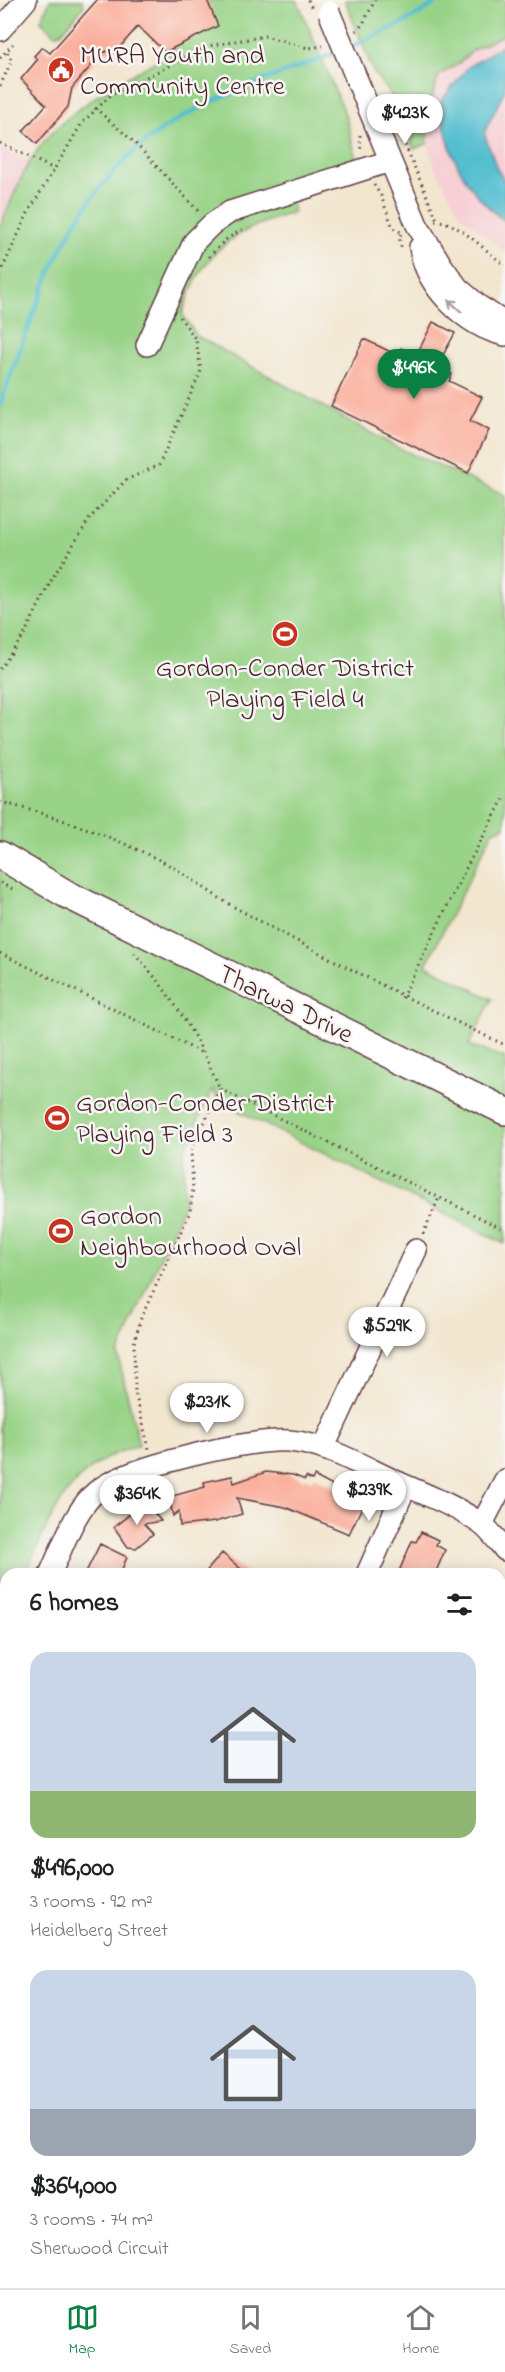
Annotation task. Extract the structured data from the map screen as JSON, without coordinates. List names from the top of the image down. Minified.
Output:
{"streets":{"main road":["Tharwa Drive"]},"places":{"public building":["MURA Youth and Community Centre"],"sports":["Gordon-Conder District Playing Field 4","Gordon-Conder District Playing Field 3","Gordon Neighbourhood Oval"]},"page":{"price":["$423K","$496K","$529K","$231K","$239K","$364K"],"heading":"6 homes","list":[{"name":"$496,000","note":"3 rooms · 92 m² · Heidelberg Street"},{"name":"$364,000","note":"3 rooms · 74 m² · Sherwood Circuit"}],"tabs":["Map","Saved","Home"]}}
